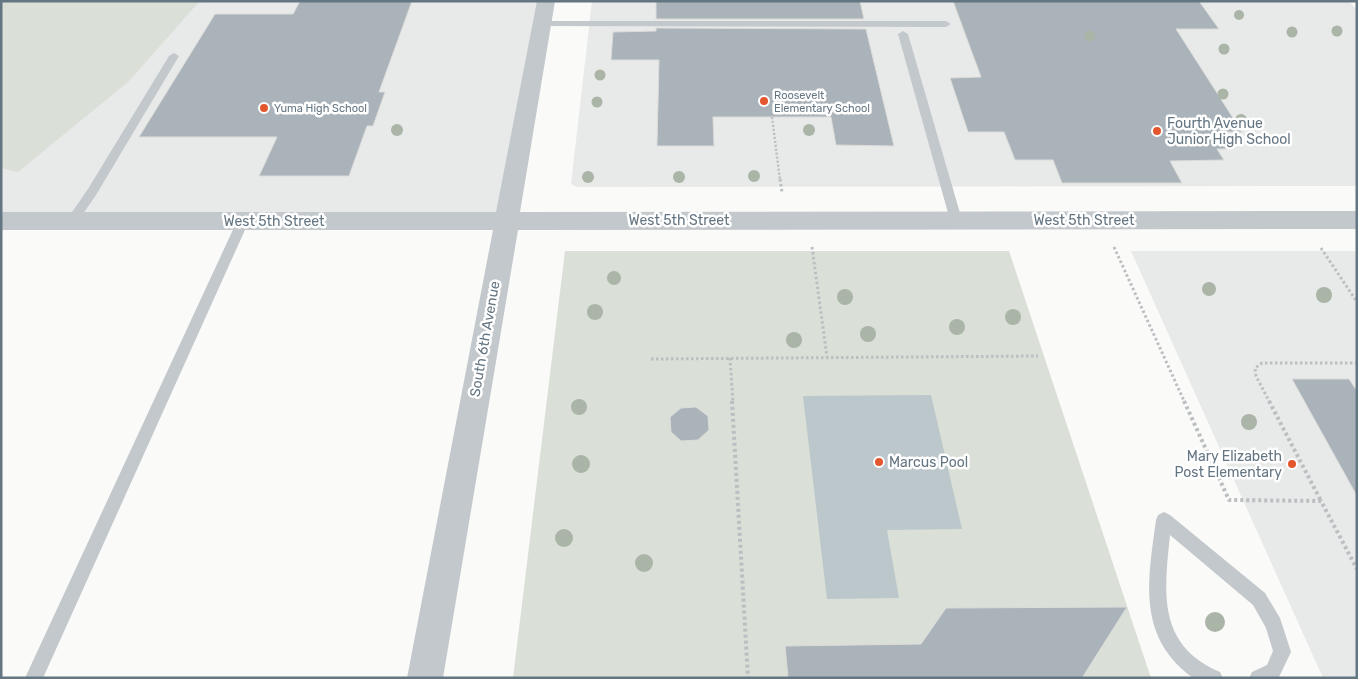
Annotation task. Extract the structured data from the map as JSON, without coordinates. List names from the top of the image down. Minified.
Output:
{"streets":{"street":["West 5th Street","South 6th Avenue"]},"crossings":[["West 5th Street","South 6th Avenue"]],"places":["Roosevelt Elementary School","Yuma High School","Fourth Avenue Junior High School","Marcus Pool","Mary Elizabeth Post Elementary"]}
